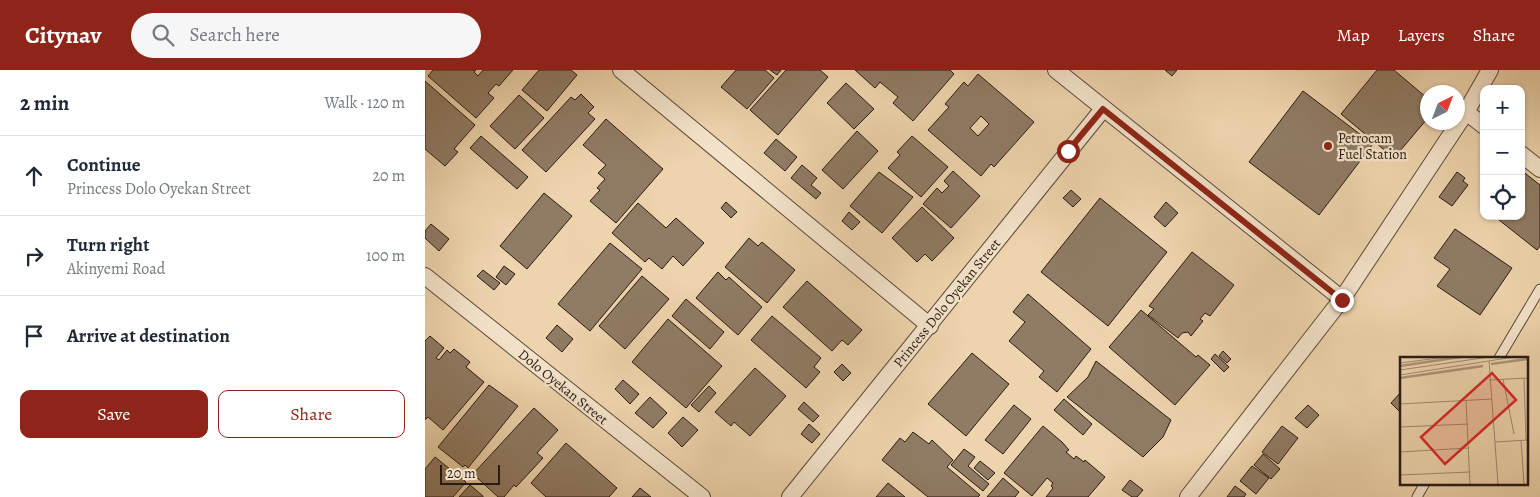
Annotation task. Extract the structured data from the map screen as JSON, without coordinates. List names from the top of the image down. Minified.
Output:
{"streets":{"street":["Princess Dolo Oyekan Street","Dolo Oyekan Street"]},"places":["Petrocam Fuel Station"],"scale_bar":"20 m","north":"top right","page":{"header":"Citynav","search":"Search here","nav":["Map","Layers","Share"],"heading":["2 min","Walk · 120 m"],"map_buttons":["+","−"],"list":[["Continue","Princess Dolo Oyekan Street","20 m"],["Turn right","Akinyemi Road","100 m"],"Arrive at destination"],"buttons":["Save","Share"],"scale":"20 m"}}
